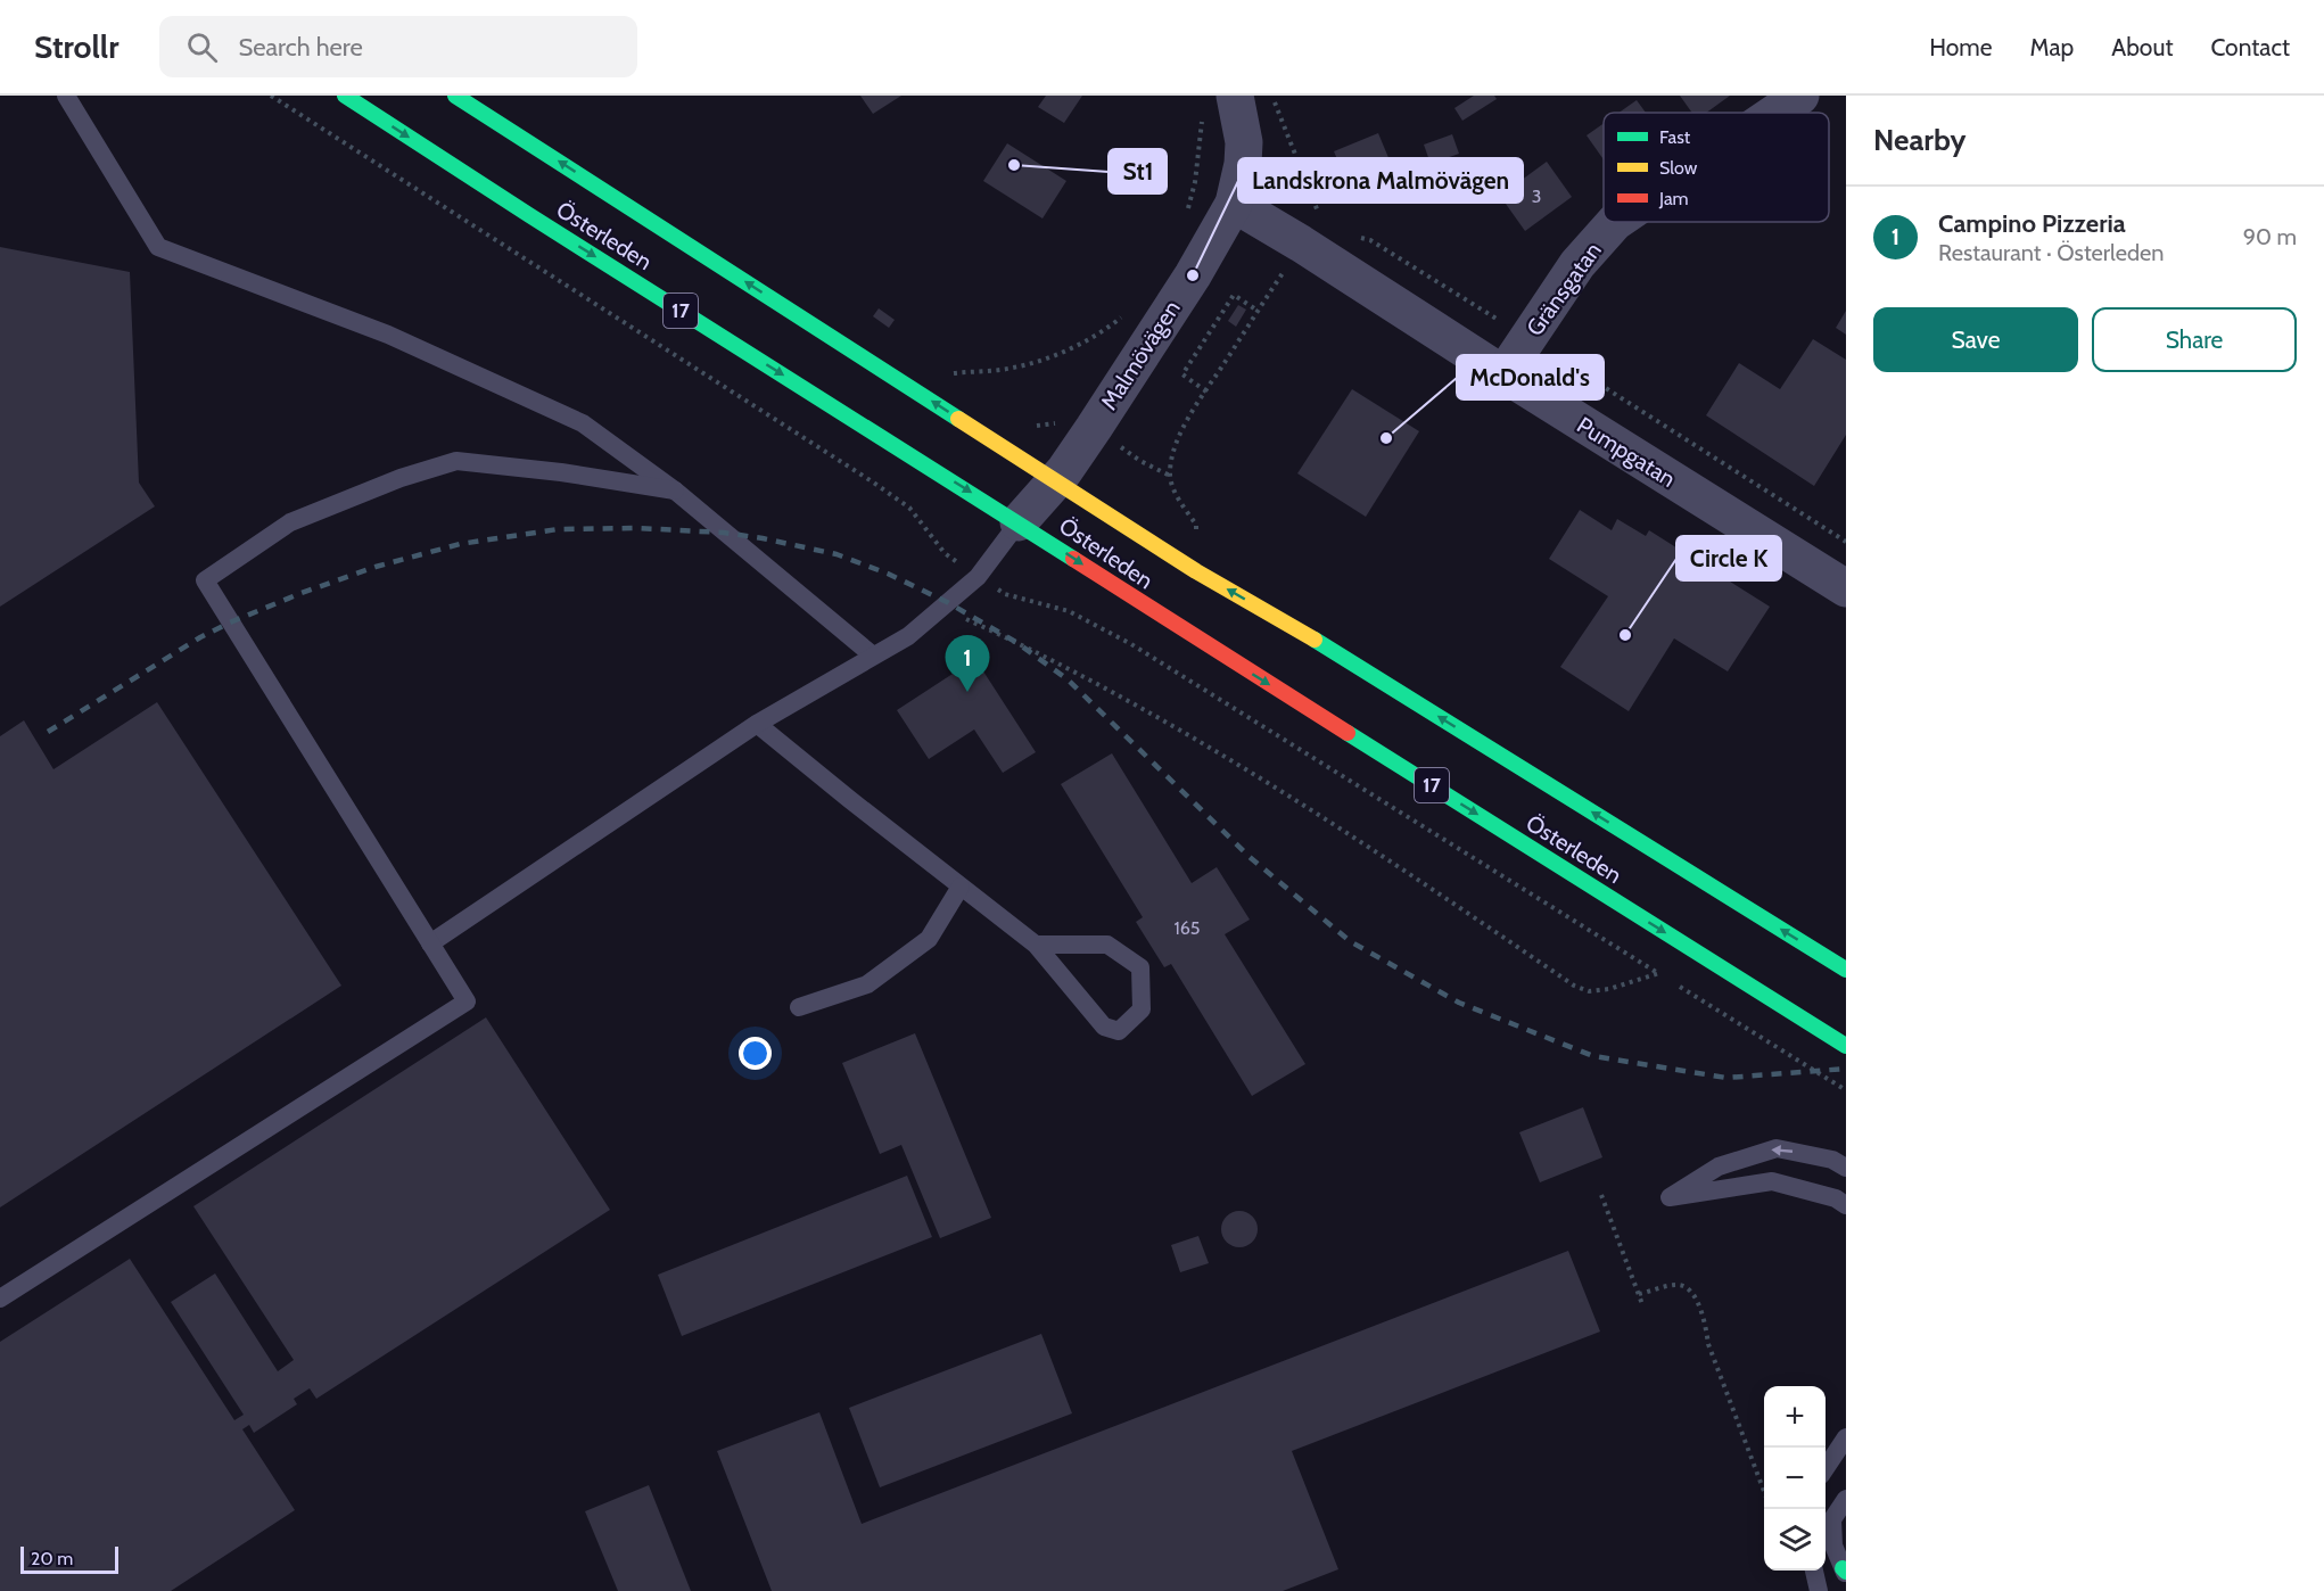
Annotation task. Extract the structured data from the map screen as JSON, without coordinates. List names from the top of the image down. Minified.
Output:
{"streets":{"main road":["Österleden","17"],"street":["Gränsgatan","Malmövägen","Pumpgatan"]},"crossings":[["Österleden","Malmövägen"],["Gränsgatan","Pumpgatan"],["Malmövägen","Pumpgatan"]],"places":["St1","Landskrona Malmövägen","McDonald's","Circle K"],"house_numbers":["3","165"],"legend":["Fast","Slow","Jam"],"scale_bar":"20 m","page":{"header":"Strollr","search":"Search here","nav":["Home","Map","About","Contact"],"heading":"Nearby","list":[{"mark":"1","name":"Campino Pizzeria","note":"Restaurant · Österleden","value":"90 m"}],"buttons":["Save","Share"],"pins":"1","map_buttons":["+","−"],"scale":"20 m"}}
